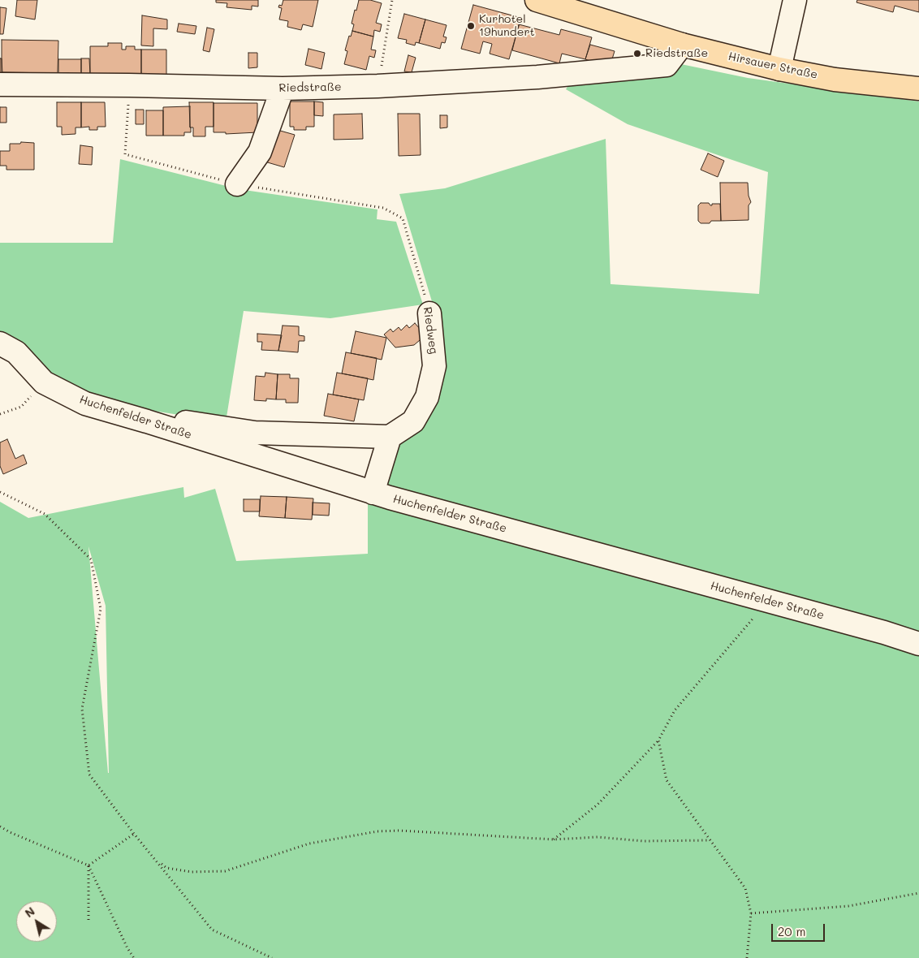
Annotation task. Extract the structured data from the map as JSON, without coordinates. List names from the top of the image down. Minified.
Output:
{"streets":{"main road":["Hirsauer Straße"],"street":["Riedstraße","Riedweg","Huchenfelder Straße"]},"crossings":[["Hirsauer Straße","Riedstraße"],["Riedstraße","Riedweg"]],"places":["Kurhotel 19hundert","Riedstraße"],"scale_bar":"20 m","north":"top left"}
